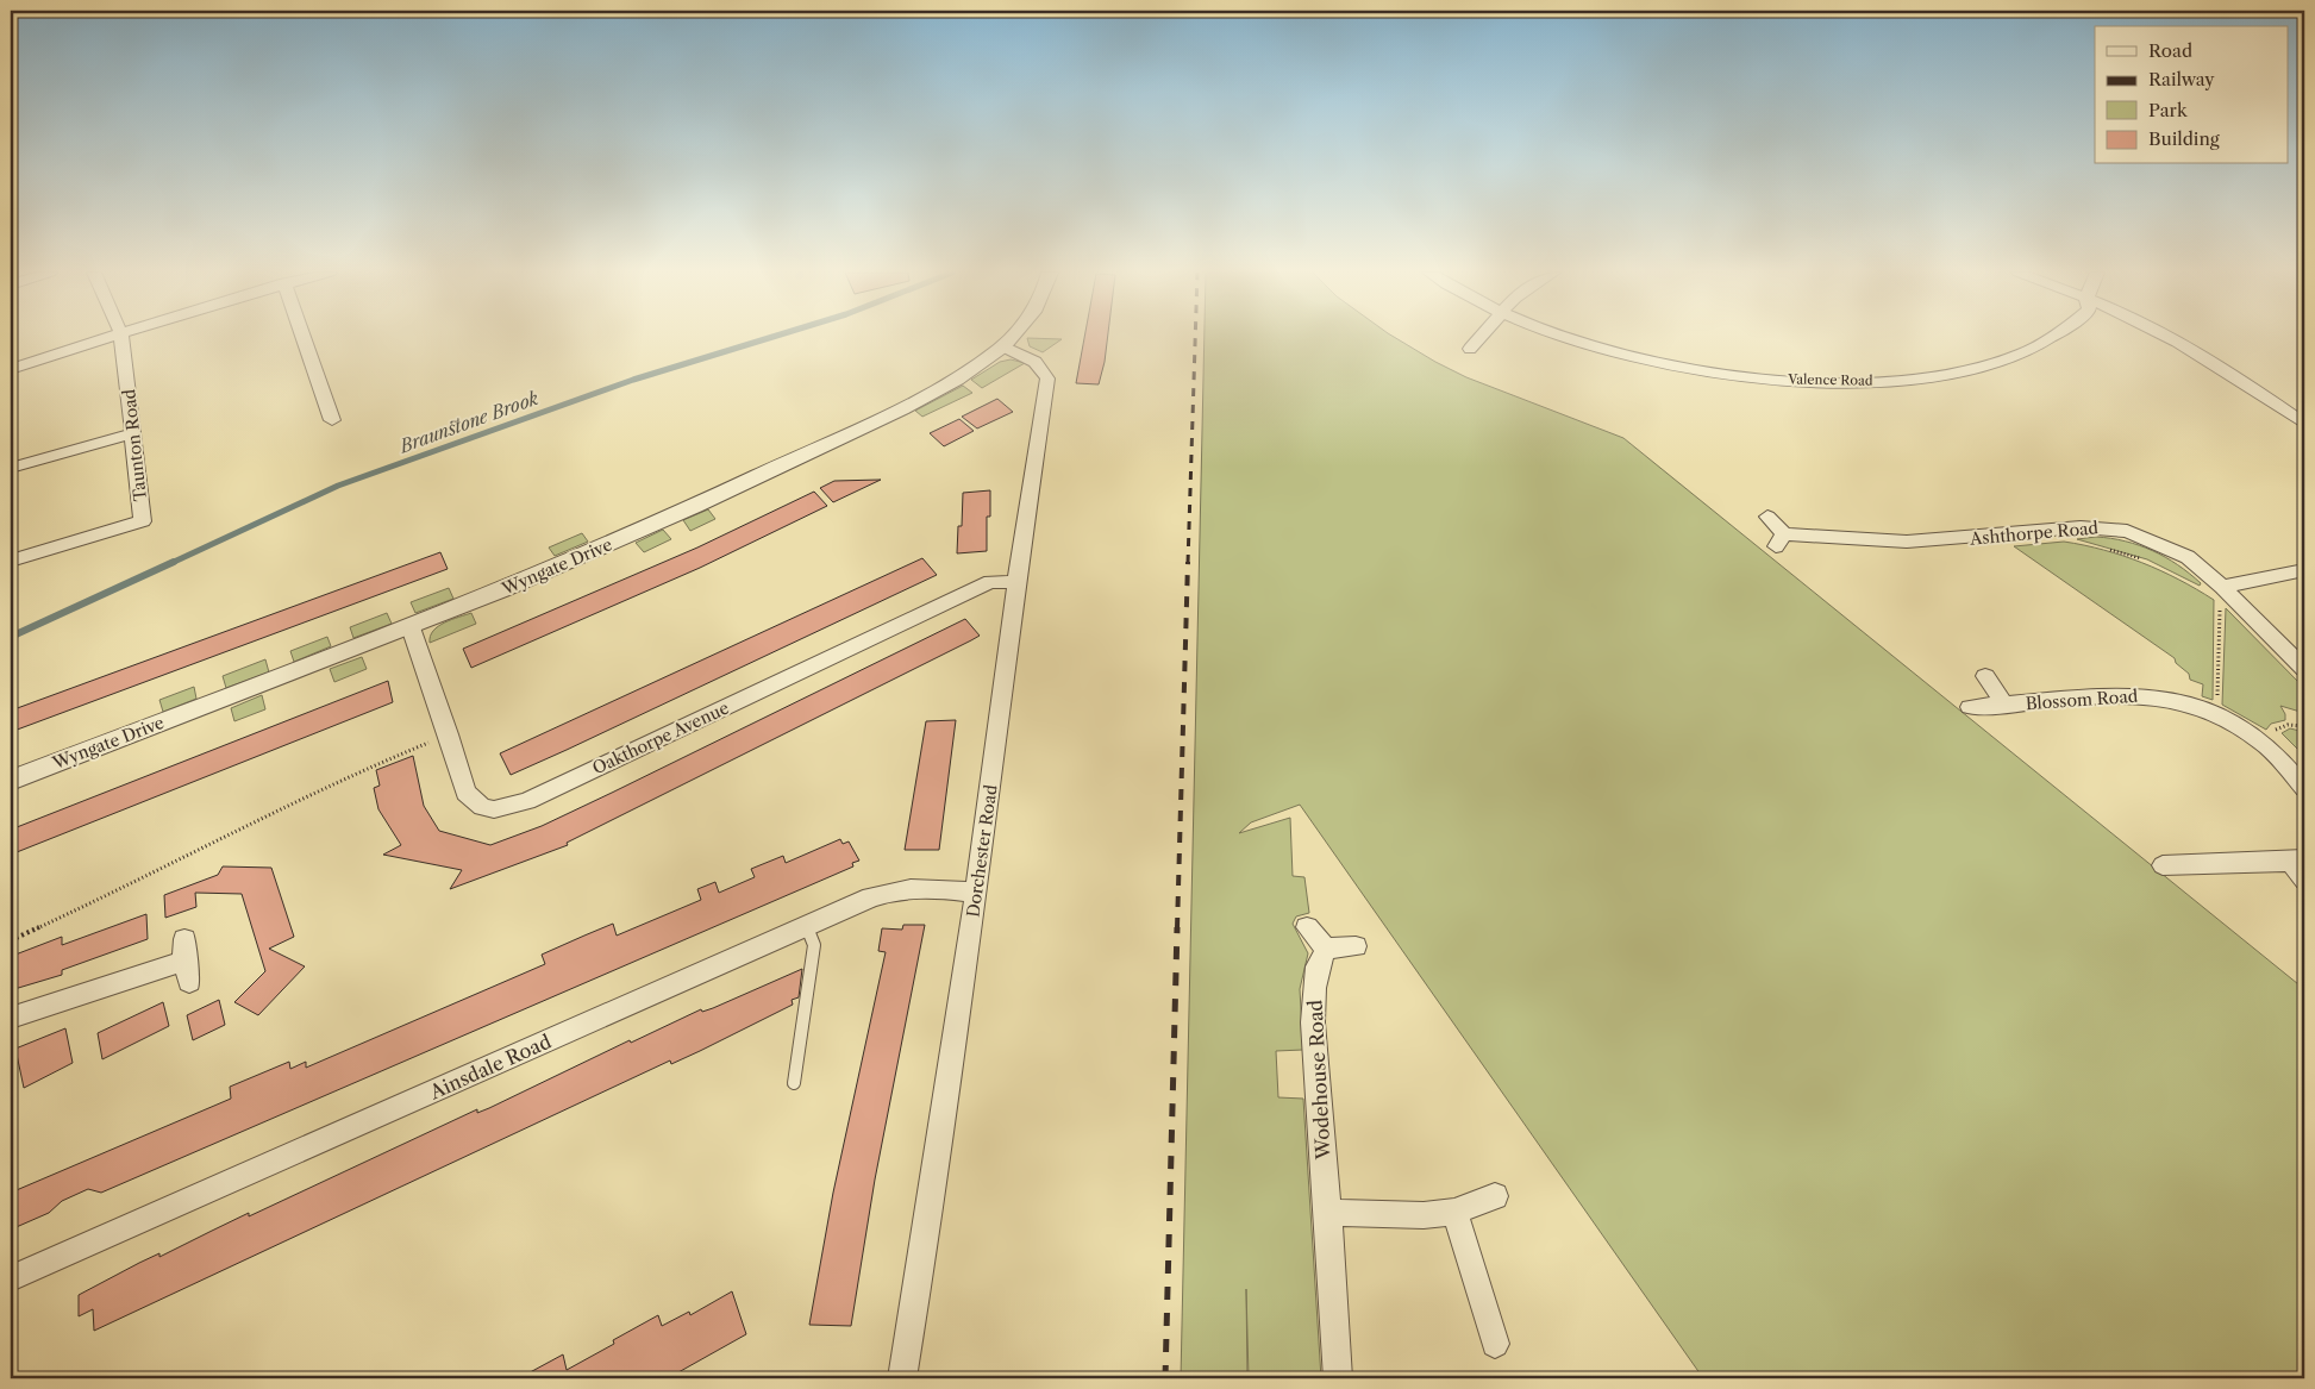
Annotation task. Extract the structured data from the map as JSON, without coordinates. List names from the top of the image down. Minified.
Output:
{"streets":{"street":["Valence Road","Taunton Road","Ashthorpe Road","Wyngate Drive","Blossom Road","Oakthorpe Avenue","Dorchester Road","Ainsdale Road","Wodehouse Road"]},"crossings":[["Wyngate Drive","Oakthorpe Avenue"],["Wyngate Drive","Dorchester Road"],["Oakthorpe Avenue","Dorchester Road"],["Dorchester Road","Ainsdale Road"]],"water":["Braunstone Brook"],"legend":["Road","Railway","Park","Building"]}
